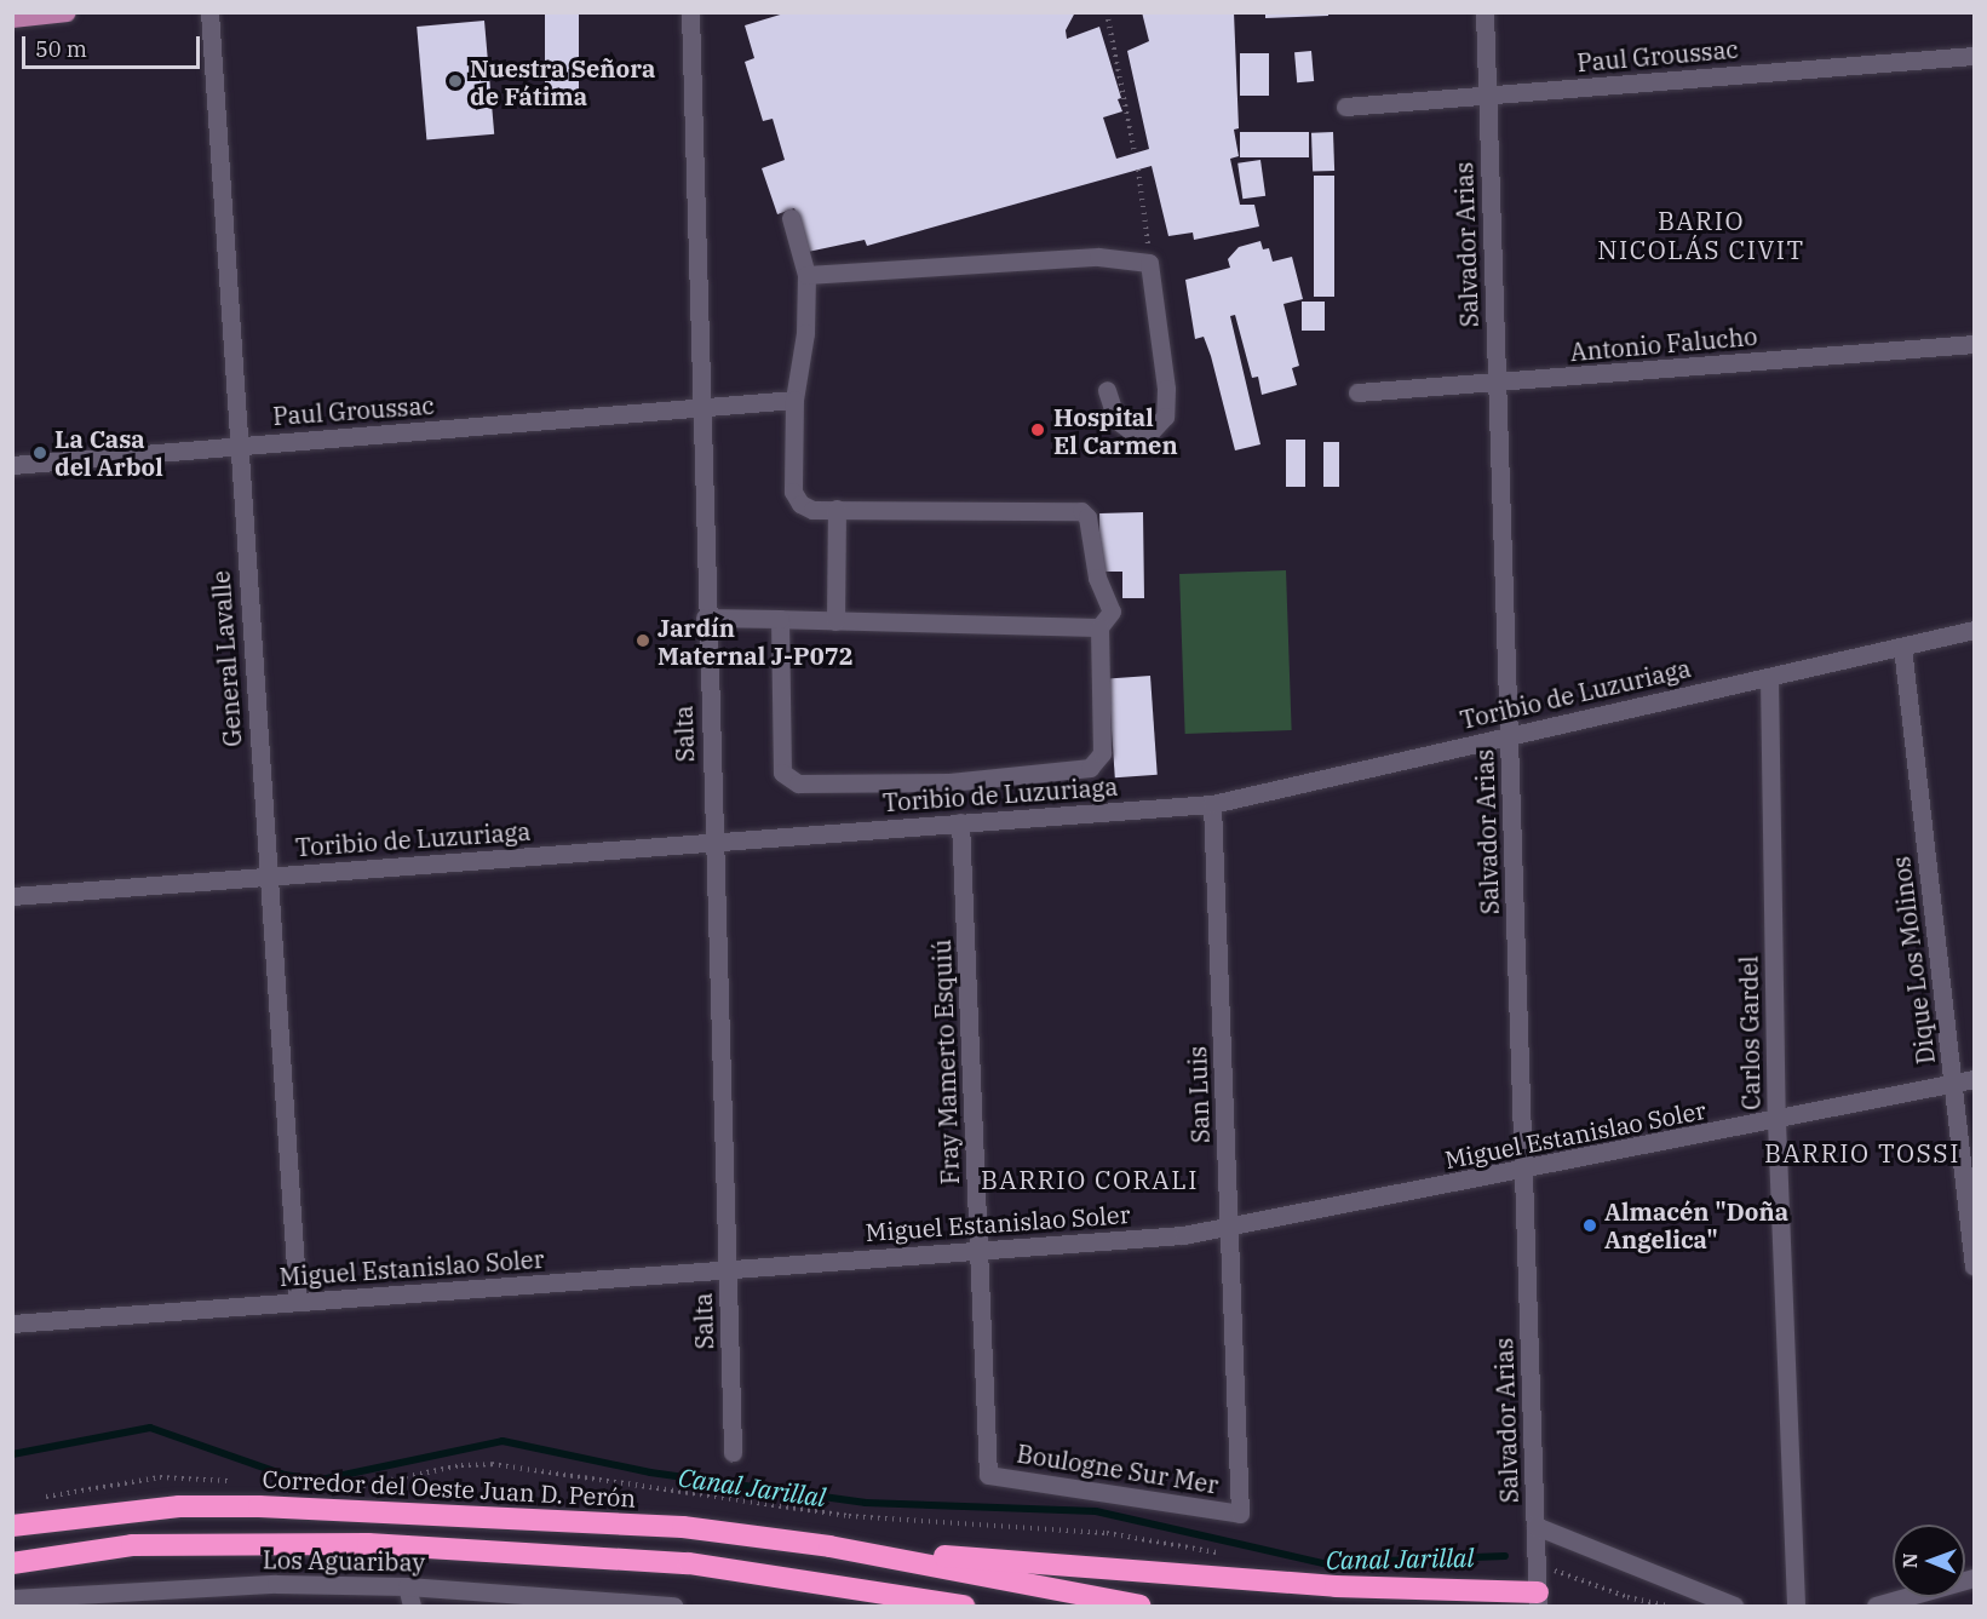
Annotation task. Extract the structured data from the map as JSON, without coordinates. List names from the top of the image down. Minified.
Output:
{"streets":{"highway":["Corredor del Oeste Juan D. Perón"],"street":["Paul Groussac","Salvador Arias","Antonio Falucho","General Lavalle","Toribio de Luzuriaga","Salta","Dique Los Molinos","Carlos Gardel","Fray Mamerto Esquiú","San Luis","Miguel Estanislao Soler","Boulogne Sur Mer","Los Aguaribay"]},"crossings":[["Paul Groussac","Salvador Arias"],["Paul Groussac","General Lavalle"],["Paul Groussac","Salta"],["Salvador Arias","Antonio Falucho"],["Salvador Arias","Toribio de Luzuriaga"],["Salvador Arias","Miguel Estanislao Soler"],["General Lavalle","Toribio de Luzuriaga"],["General Lavalle","Miguel Estanislao Soler"],["Toribio de Luzuriaga","Salta"],["Toribio de Luzuriaga","Dique Los Molinos"],["Toribio de Luzuriaga","Carlos Gardel"],["Toribio de Luzuriaga","Fray Mamerto Esquiú"],["Toribio de Luzuriaga","San Luis"],["Salta","Miguel Estanislao Soler"],["Dique Los Molinos","Miguel Estanislao Soler"],["Carlos Gardel","Miguel Estanislao Soler"],["Fray Mamerto Esquiú","Miguel Estanislao Soler"],["Fray Mamerto Esquiú","Boulogne Sur Mer"],["San Luis","Miguel Estanislao Soler"],["San Luis","Boulogne Sur Mer"]],"districts":["BARIO NICOLÁS CIVIT","BARRIO TOSSI","BARRIO CORALI"],"water":["Canal Jarillal"],"places":["Nuestra Señora de Fátima","Hospital El Carmen","La Casa del Arbol","Jardín Maternal J-P072","Almacén \"Doña Angelica\""],"scale_bar":"50 m","north":"left"}
